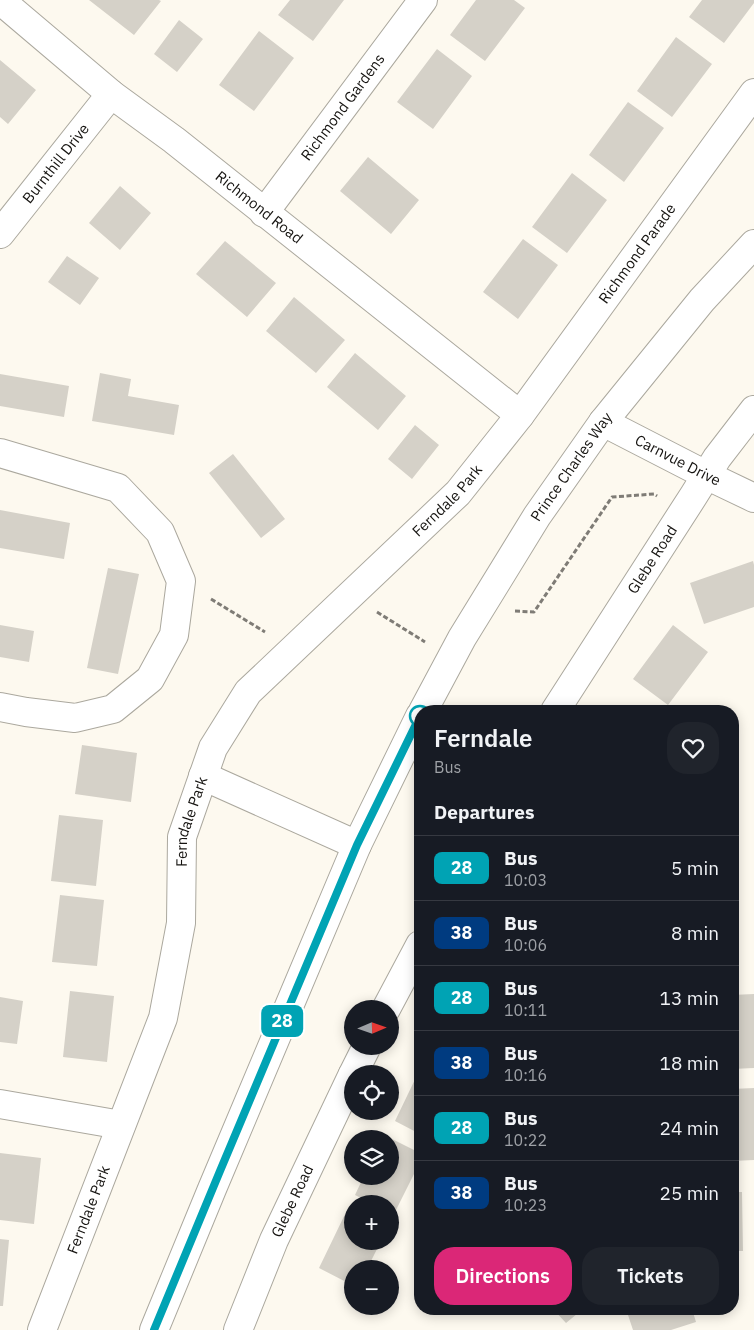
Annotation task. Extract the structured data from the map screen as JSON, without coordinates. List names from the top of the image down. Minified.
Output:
{"streets":{"street":["Richmond Gardens","Burnthill Drive","Richmond Road","Richmond Parade","Carnvue Drive","Prince Charles Way","Ferndale Park","Glebe Road"]},"crossings":[["Richmond Gardens","Richmond Road"],["Burnthill Drive","Richmond Road"],["Richmond Road","Richmond Parade"],["Richmond Road","Ferndale Park"],["Richmond Parade","Ferndale Park"],["Carnvue Drive","Prince Charles Way"],["Carnvue Drive","Glebe Road"]],"lines":["bus line 28"],"north":"right","page":{"on_map":"28","heading":[["Ferndale","Bus"],"Departures"],"list":[{"mark":"28","name":"Bus","note":"10:03","value":"5 min"},{"mark":"38","name":"Bus","note":"10:06","value":"8 min"},{"mark":"28","name":"Bus","note":"10:11","value":"13 min"},{"mark":"38","name":"Bus","note":"10:16","value":"18 min"},{"mark":"28","name":"Bus","note":"10:22","value":"24 min"},{"mark":"38","name":"Bus","note":"10:23","value":"25 min"}],"map_buttons":["+","−"],"buttons":["Directions","Tickets"]}}
